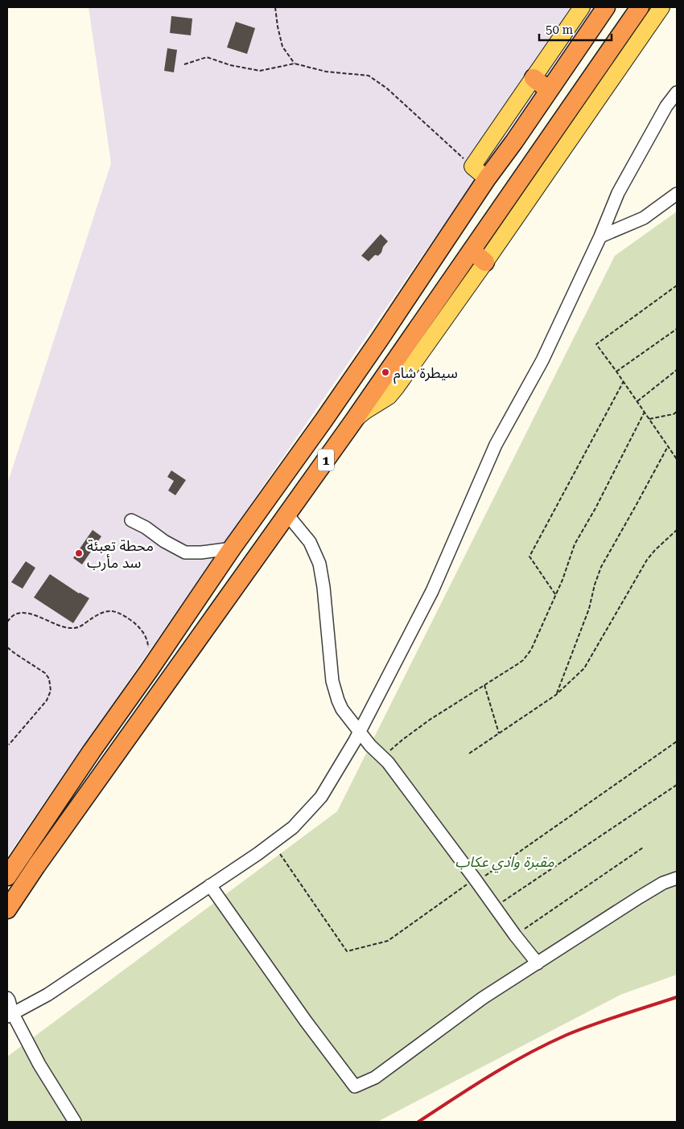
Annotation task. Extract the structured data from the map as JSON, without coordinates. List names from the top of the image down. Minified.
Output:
{"streets":{"highway":["1"]},"parks":["مقبرة وادي عكاب"],"places":["سيطرة شام","محطة تعبئة سد مأرب"],"scale_bar":"50 m"}
